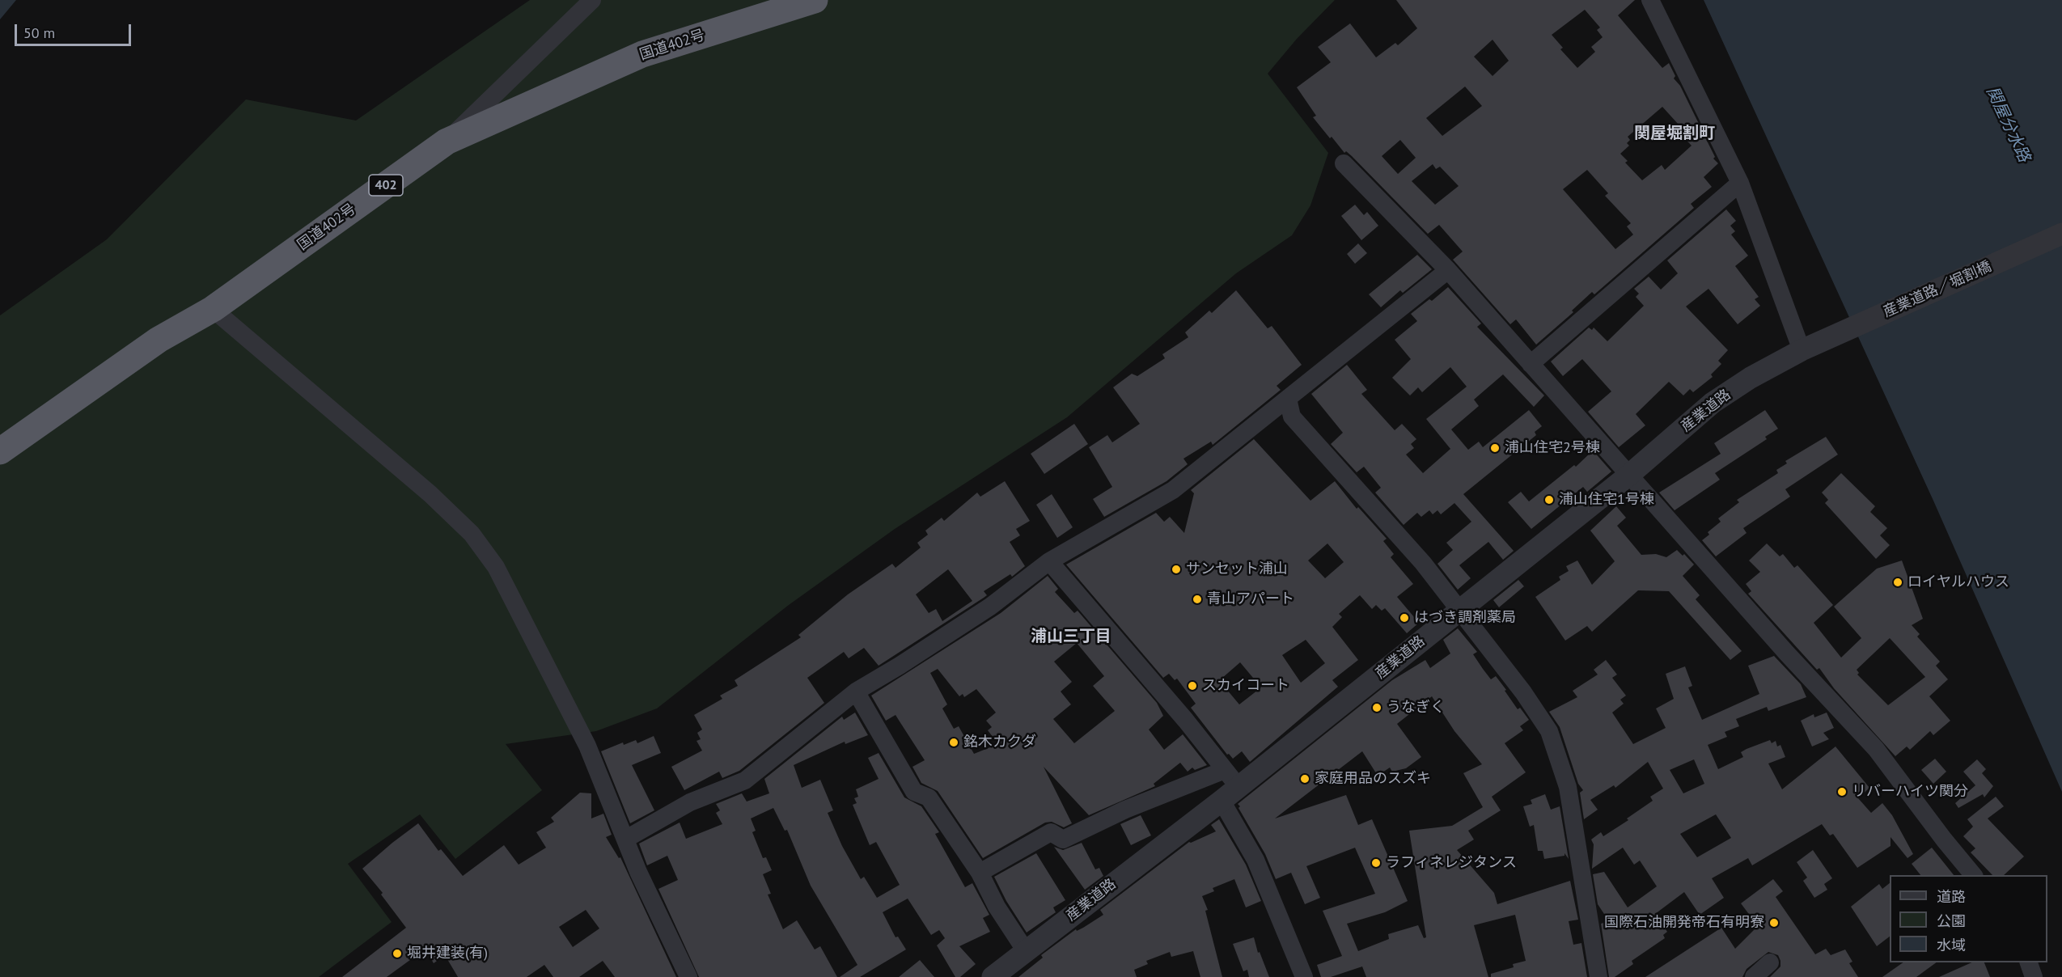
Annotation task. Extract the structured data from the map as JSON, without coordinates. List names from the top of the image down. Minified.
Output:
{"streets":{"highway":["国道402号","402"],"street":["産業道路／堀割橋","産業道路"]},"crossings":[["産業道路／堀割橋","産業道路"]],"districts":["関屋堀割町","浦山三丁目"],"water":["関屋分水路"],"places":["浦山住宅2号棟","浦山住宅1号棟","サンセット浦山","ロイヤルハウス","青山アパート","はづき調剤薬局","スカイコート","うなぎく","銘木カクダ","家庭用品のスズキ","リバーハイツ関分","ラフィネレジタンス","国際石油開発帝石有明寮","堀井建装(有)"],"legend":["道路","公園","水域"],"scale_bar":"50 m"}
